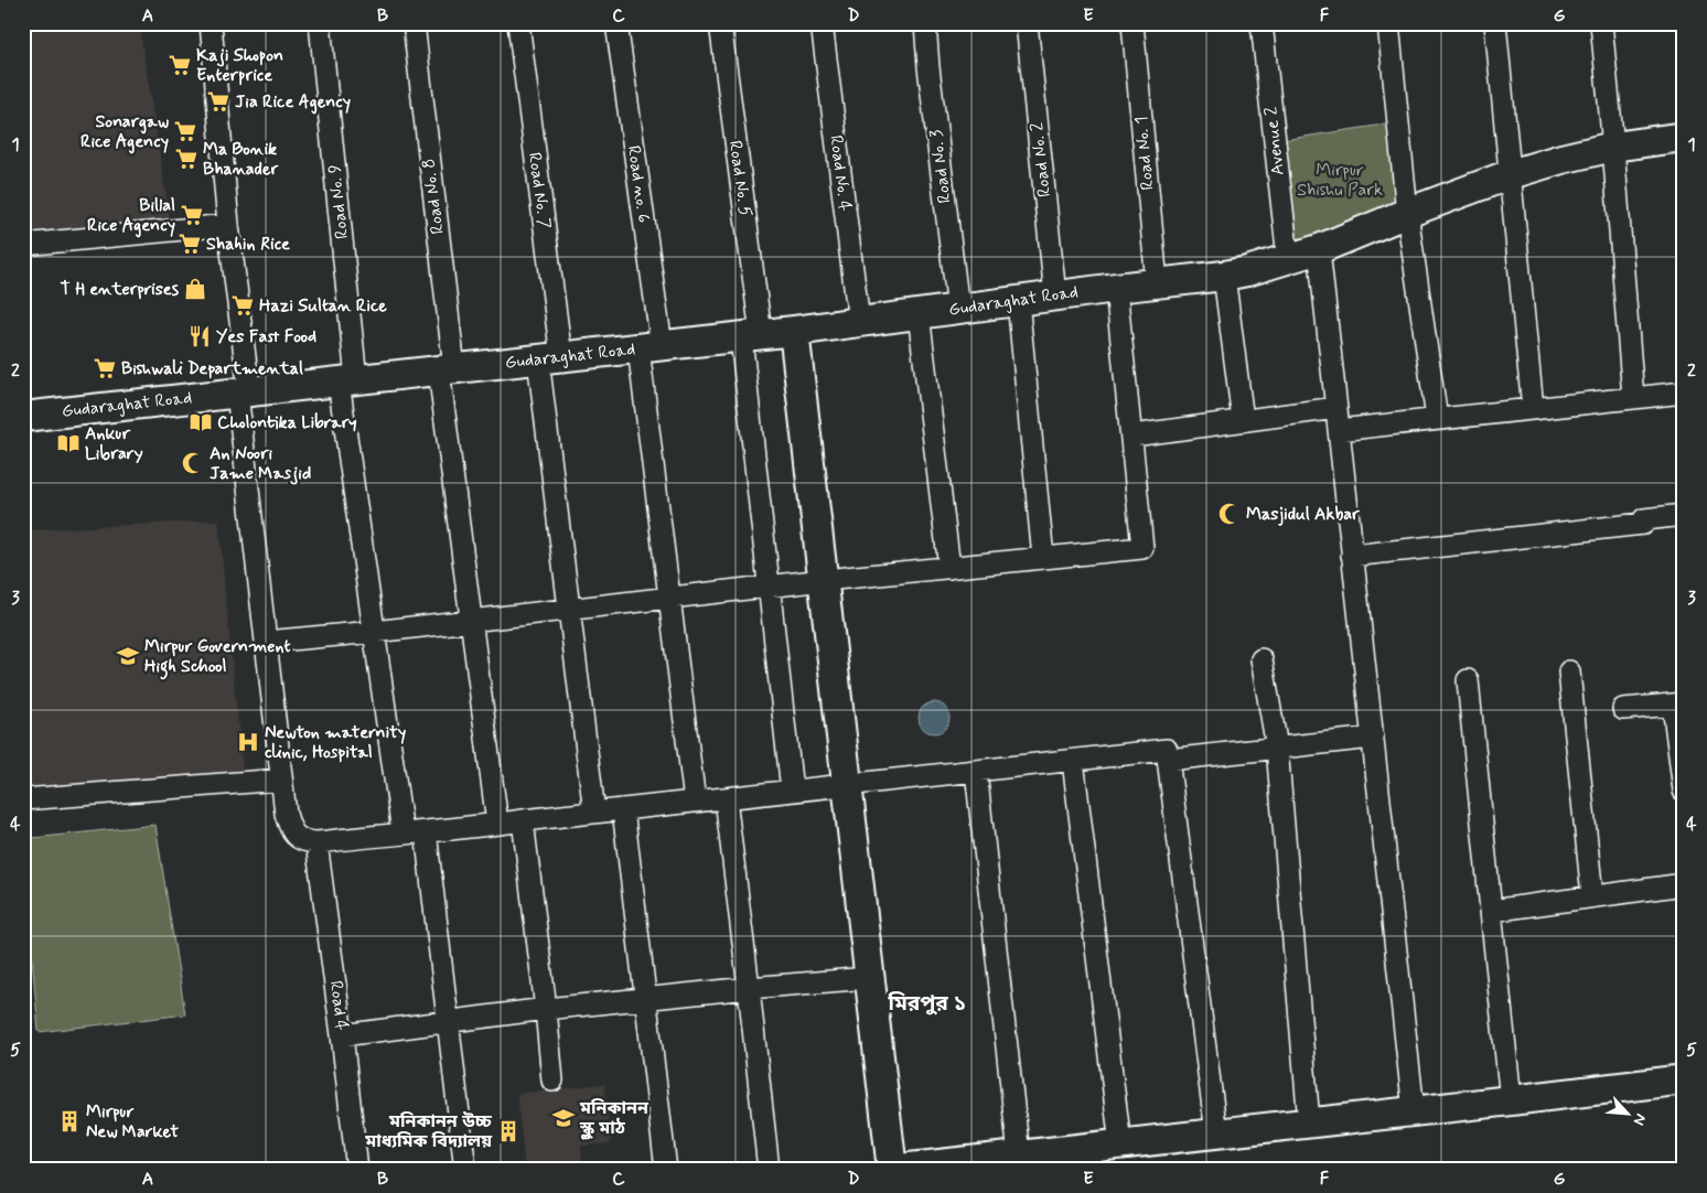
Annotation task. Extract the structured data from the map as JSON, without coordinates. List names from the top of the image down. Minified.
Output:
{"streets":{"street":["Avenue 2","Road No. 1","Road No. 2","Road No. 3","Road No. 4","Road No. 5","Road no. 6","Road No. 7","Road No. 8","Road No. 9","Gudaraghat Road","Road 4"]},"crossings":[["Avenue 2","Gudaraghat Road"],["Road No. 1","Gudaraghat Road"],["Road No. 2","Gudaraghat Road"],["Road No. 3","Gudaraghat Road"],["Road No. 4","Gudaraghat Road"],["Road No. 5","Gudaraghat Road"],["Road no. 6","Gudaraghat Road"],["Road No. 7","Gudaraghat Road"],["Road No. 8","Gudaraghat Road"],["Road No. 9","Gudaraghat Road"]],"districts":["মিরপুর ১"],"parks":["Mirpur Shishu Park"],"places":{"supermarket":["Kaji Shopon Enterprice","Jia Rice Agency","Sonargaw Rice Agency","Ma Bonik Bhanader","Billal Rice Agency","Shahin Rice","Hazi Sultan Rice","Bishwali Departmental"],"shop":["T H enterprises"],"restaurant":["Yes Fast Food"],"library":["Cholontika Library","Ankur Library"],"mosque":["An Noori Jame Masjid","Masjidul Akbar"],"school or university":["Mirpur Government High School","মনিকানন স্কুল মাঠ"],"hospital":["Newton maternity clinic, Hospital"],"building":["Mirpur New Market","মনিকানন উচ্চ মাধ্যমিক বিদ্যালয়"]},"north":"bottom right","grid":{"columns":["A","B","C","D","E","F","G"],"rows":["1","2","3","4","5"]}}
